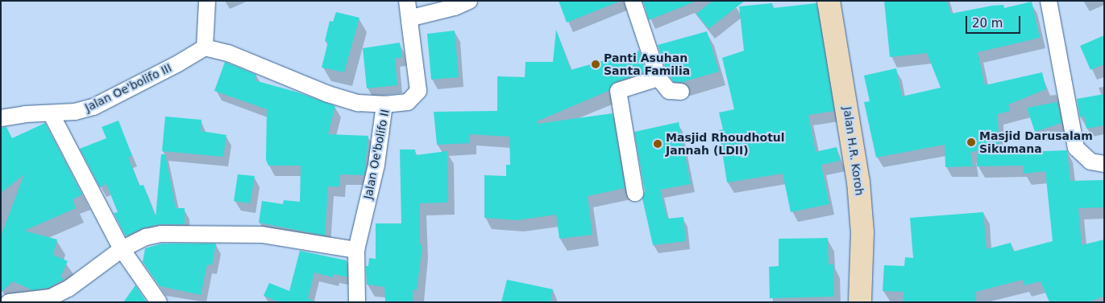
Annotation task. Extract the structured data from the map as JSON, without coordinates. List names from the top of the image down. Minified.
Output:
{"streets":{"main road":["Jalan H.R. Koroh"],"street":["Jalan Oe'bolifo III","Jalan Oe'bolifo II"]},"places":["Panti Asuhan Santa Familia","Masjid Darusalam Sikumana","Masjid Rhoudhotul Jannah (LDII)"],"scale_bar":"20 m"}
